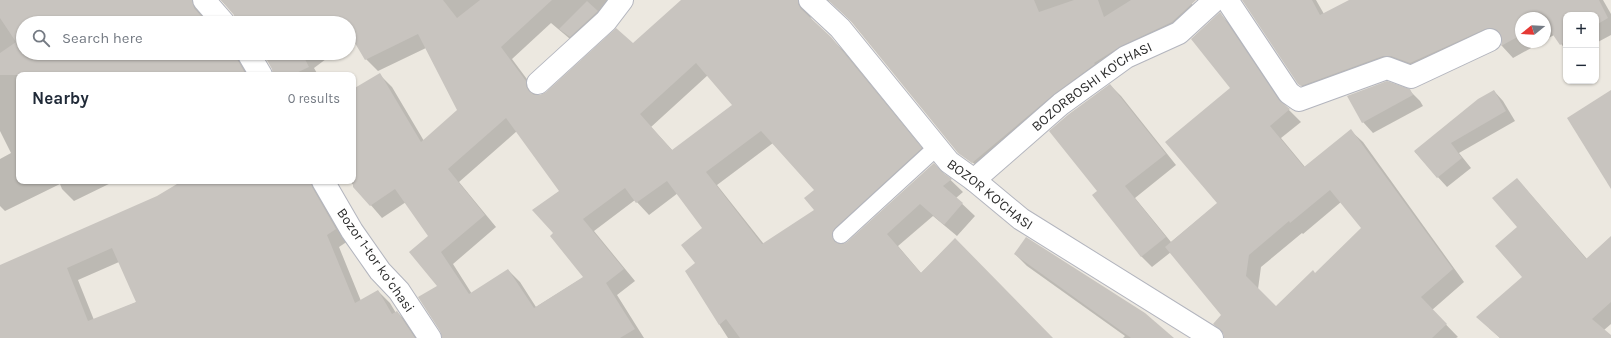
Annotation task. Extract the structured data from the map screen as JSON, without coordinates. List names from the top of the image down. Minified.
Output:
{"streets":{"street":["BOZORBOSHI KO'CHASI","BOZOR KO'CHASI","Bozor 1-tor koʻchasi"]},"crossings":[["BOZORBOSHI KO'CHASI","BOZOR KO'CHASI"]],"north":"left","page":{"map_buttons":["+","−"],"search":"Search here","heading":["Nearby","0 results"]}}
